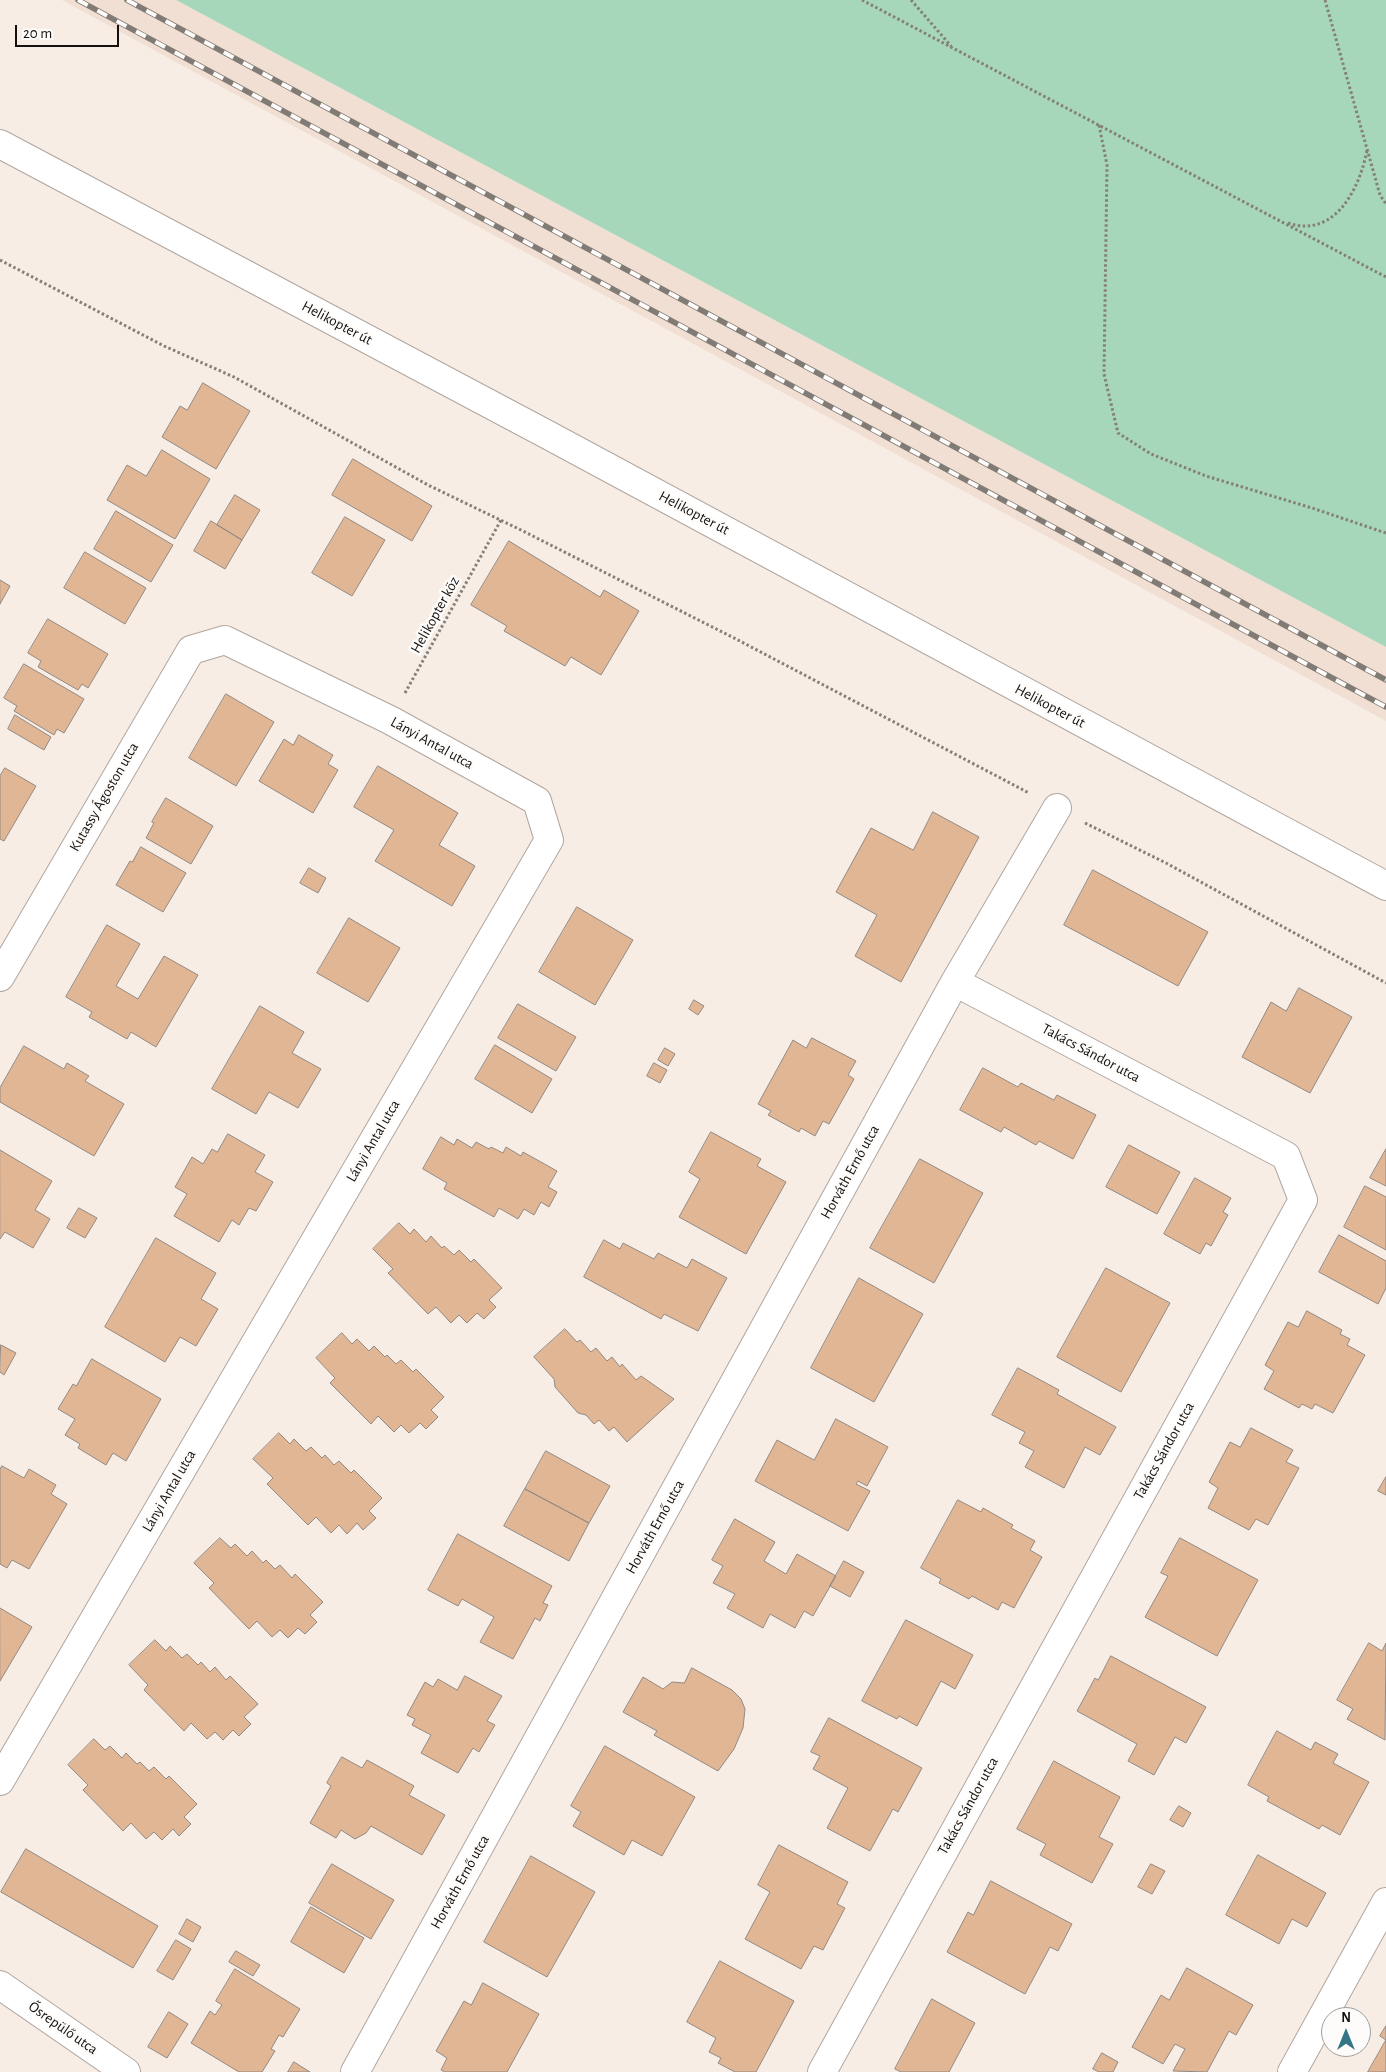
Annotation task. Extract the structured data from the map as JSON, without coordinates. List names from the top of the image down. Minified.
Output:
{"streets":{"street":["Helikopter út","Lányi Antal utca","Kutassy Ágoston utca","Takács Sándor utca","Horváth Ernő utca","Ősrepülő utca"],"path":["Helikopter köz"]},"crossings":[["Helikopter köz","Lányi Antal utca"],["Lányi Antal utca","Kutassy Ágoston utca"],["Takács Sándor utca","Horváth Ernő utca"]],"scale_bar":"20 m","north":"top"}
